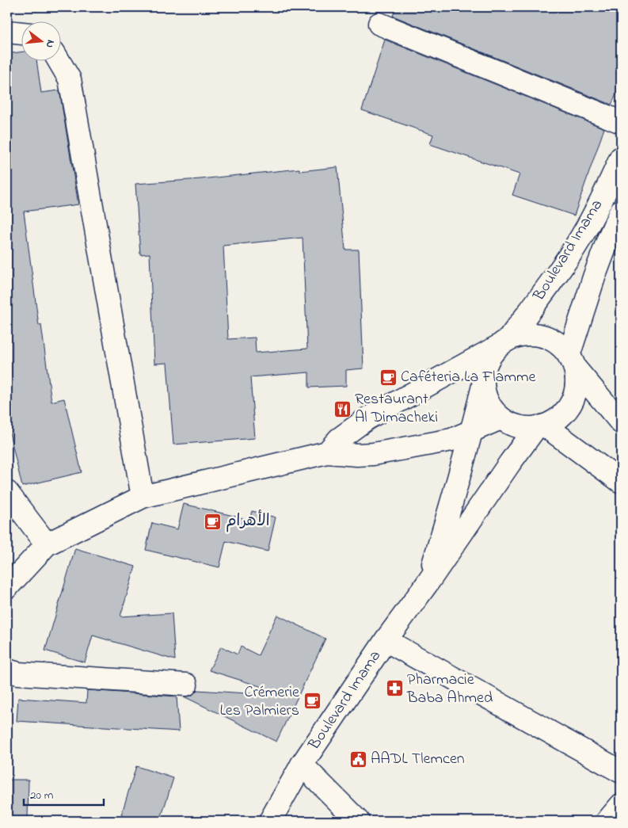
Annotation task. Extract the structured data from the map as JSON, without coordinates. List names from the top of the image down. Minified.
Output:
{"streets":{"street":["Boulevard Imama"]},"places":{"cafe":["Caféteria La Flamme","الأهرام","Crémerie Les Palmiers"],"restaurant":["Restaurant Al Dimacheki"],"pharmacy":["Pharmacie Baba Ahmed"],"public building":["AADL Tlemcen"]},"scale_bar":"20 m","north":"right"}
